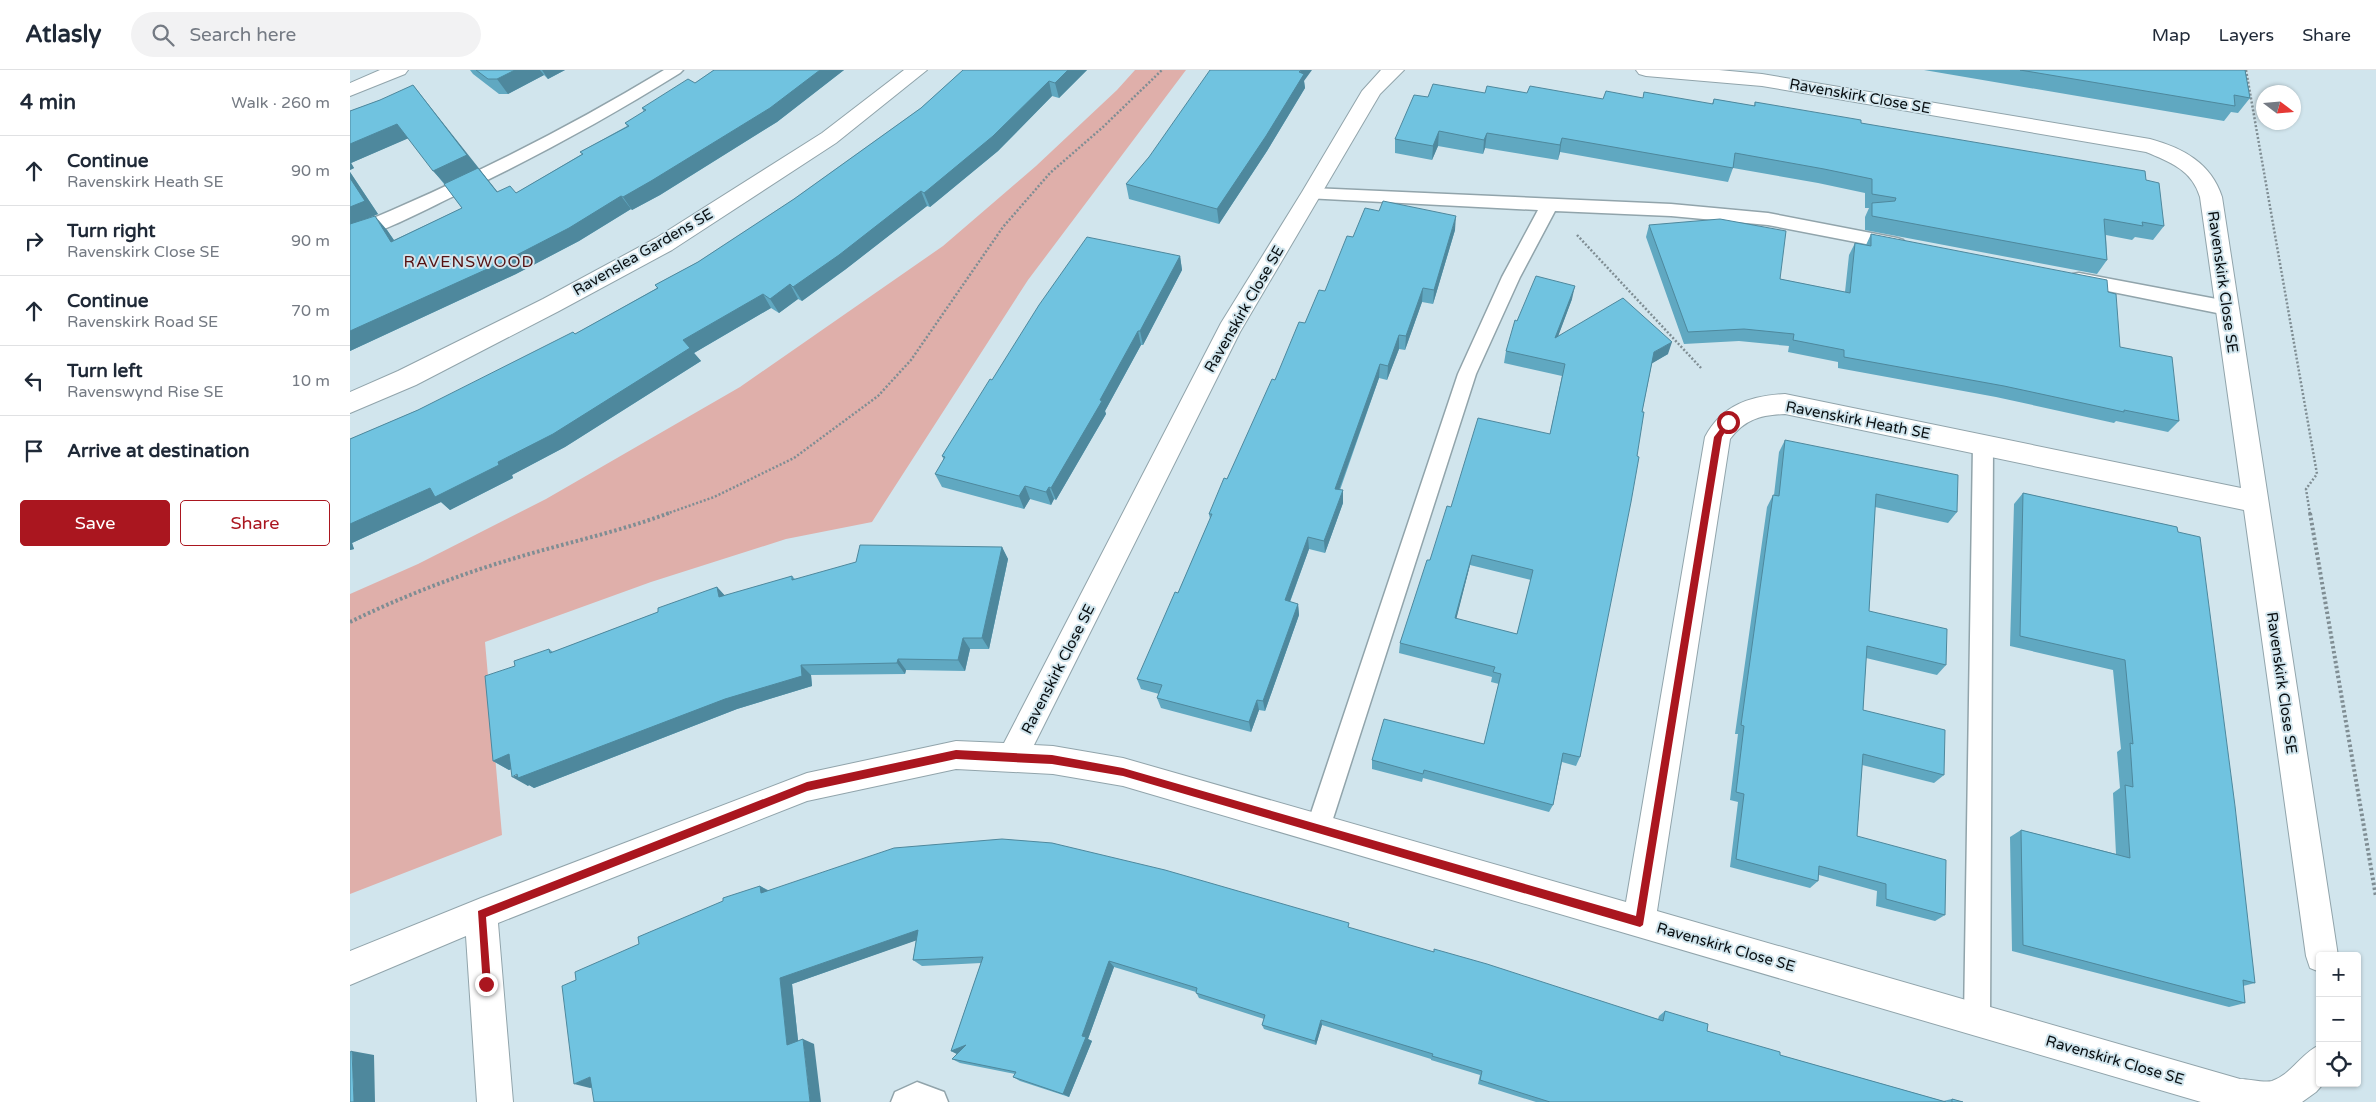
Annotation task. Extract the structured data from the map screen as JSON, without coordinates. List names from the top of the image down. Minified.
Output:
{"streets":{"street":["Ravenskirk Close SE","Ravenslea Gardens SE","Ravenskirk Heath SE"]},"crossings":[["Ravenskirk Close SE","Ravenskirk Heath SE"]],"districts":["RAVENSWOOD"],"north":"right","page":{"header":"Atlasly","search":"Search here","nav":["Map","Layers","Share"],"heading":["4 min","Walk · 260 m"],"list":[["Continue","Ravenskirk Heath SE","90 m"],["Turn right","Ravenskirk Close SE","90 m"],["Continue","Ravenskirk Road SE","70 m"],["Turn left","Ravenswynd Rise SE","10 m"],"Arrive at destination"],"buttons":["Save","Share"],"map_buttons":["+","−"]}}
